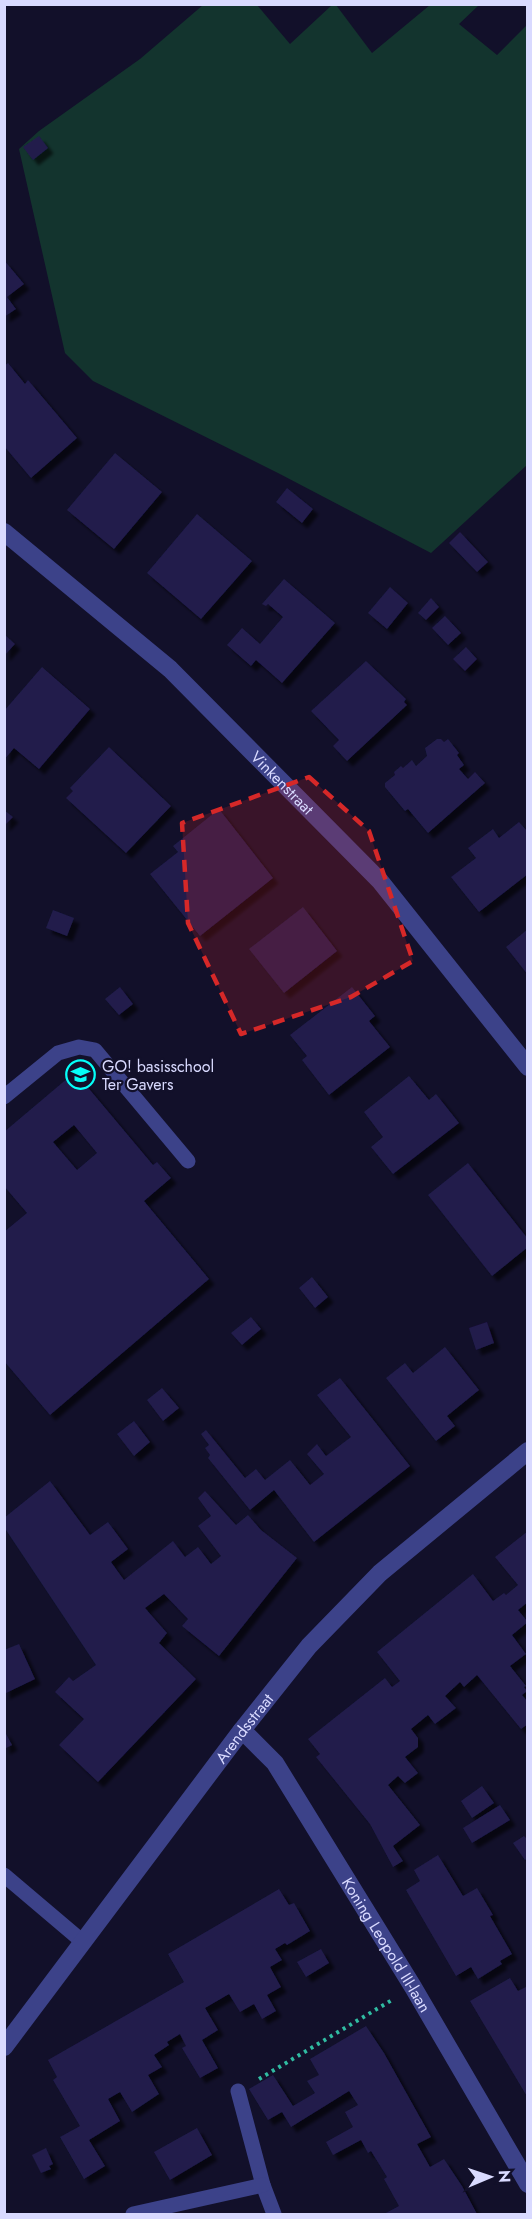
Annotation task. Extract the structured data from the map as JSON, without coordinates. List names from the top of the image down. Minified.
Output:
{"streets":{"street":["Vinkenstraat","Arendsstraat","Koning Leopold III-laan"]},"crossings":[["Arendsstraat","Koning Leopold III-laan"]],"places":{"school or university":["GO! basisschool Ter Gavers"]},"north":"right"}
